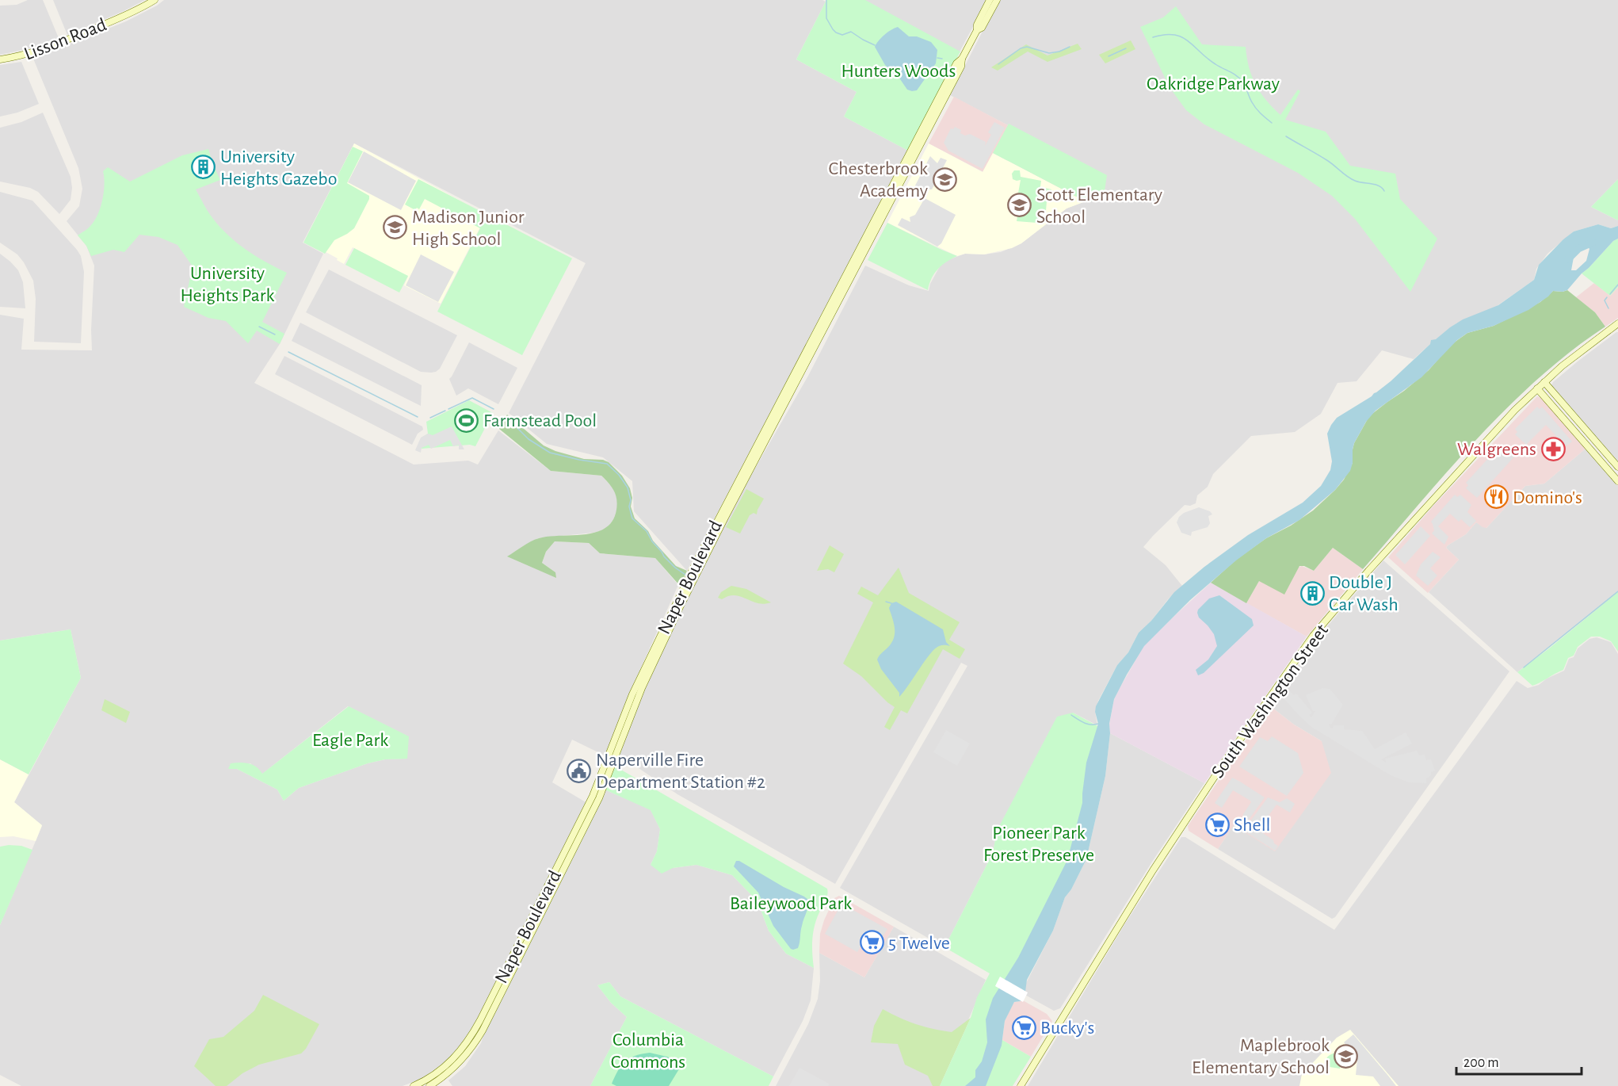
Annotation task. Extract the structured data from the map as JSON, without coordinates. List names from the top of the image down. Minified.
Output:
{"streets":{"main road":["Lisson Road","Naper Boulevard","South Washington Street"]},"parks":["Hunters Woods","Oakridge Parkway","University Heights Park","Eagle Park","Pioneer Park Forest Preserve","Baileywood Park","Columbia Commons"],"places":{"building":["University Heights Gazebo","Double J Car Wash"],"school or university":["Chesterbrook Academy","Scott Elementary School","Madison Junior High School","Maplebrook Elementary School"],"sports":["Farmstead Pool"],"pharmacy":["Walgreens"],"restaurant":["Domino's"],"public building":["Naperville Fire Department Station #2"],"supermarket":["Shell","5 Twelve","Bucky's"]},"scale_bar":"200 m"}
